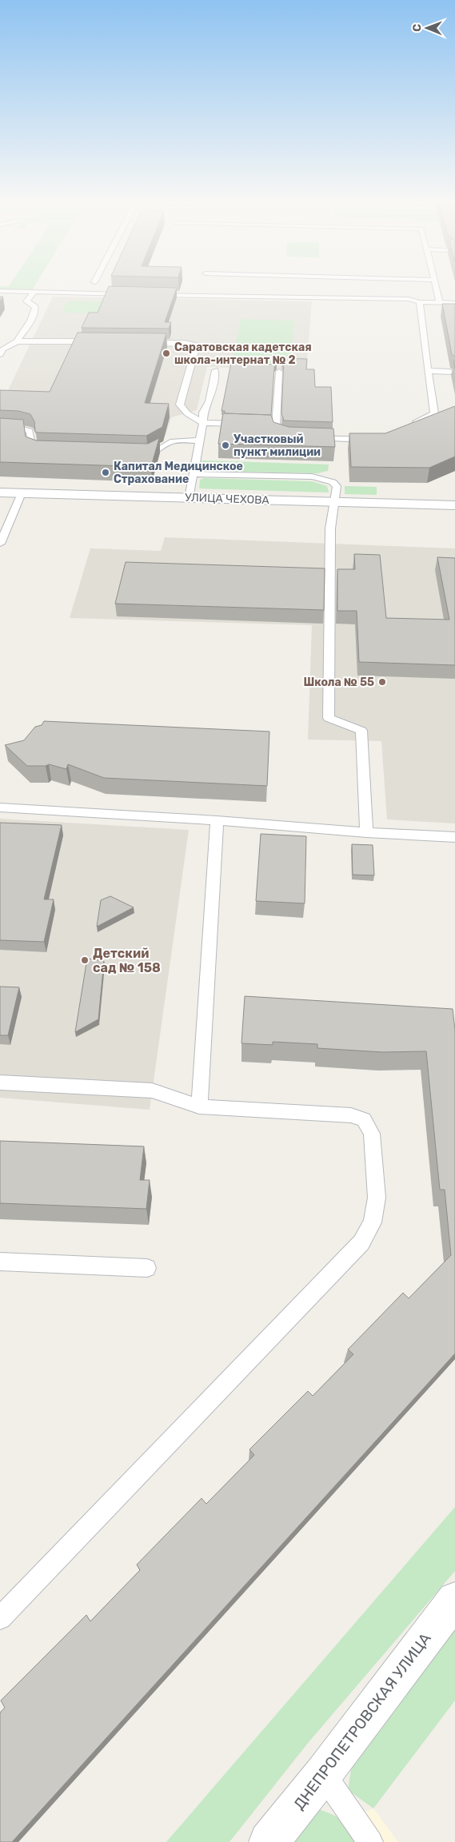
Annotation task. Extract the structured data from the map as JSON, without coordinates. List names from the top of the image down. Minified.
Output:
{"streets":{"street":["УЛИЦА ЧЕХОВА","ДНЕПРОПЕТРОВСКАЯ УЛИЦА"]},"places":["Саратовская кадетская школа-интернат № 2","Участковый пункт милиции","Капитал Медицинское Страхование","Школа № 55","Детский сад № 158"],"north":"left"}
